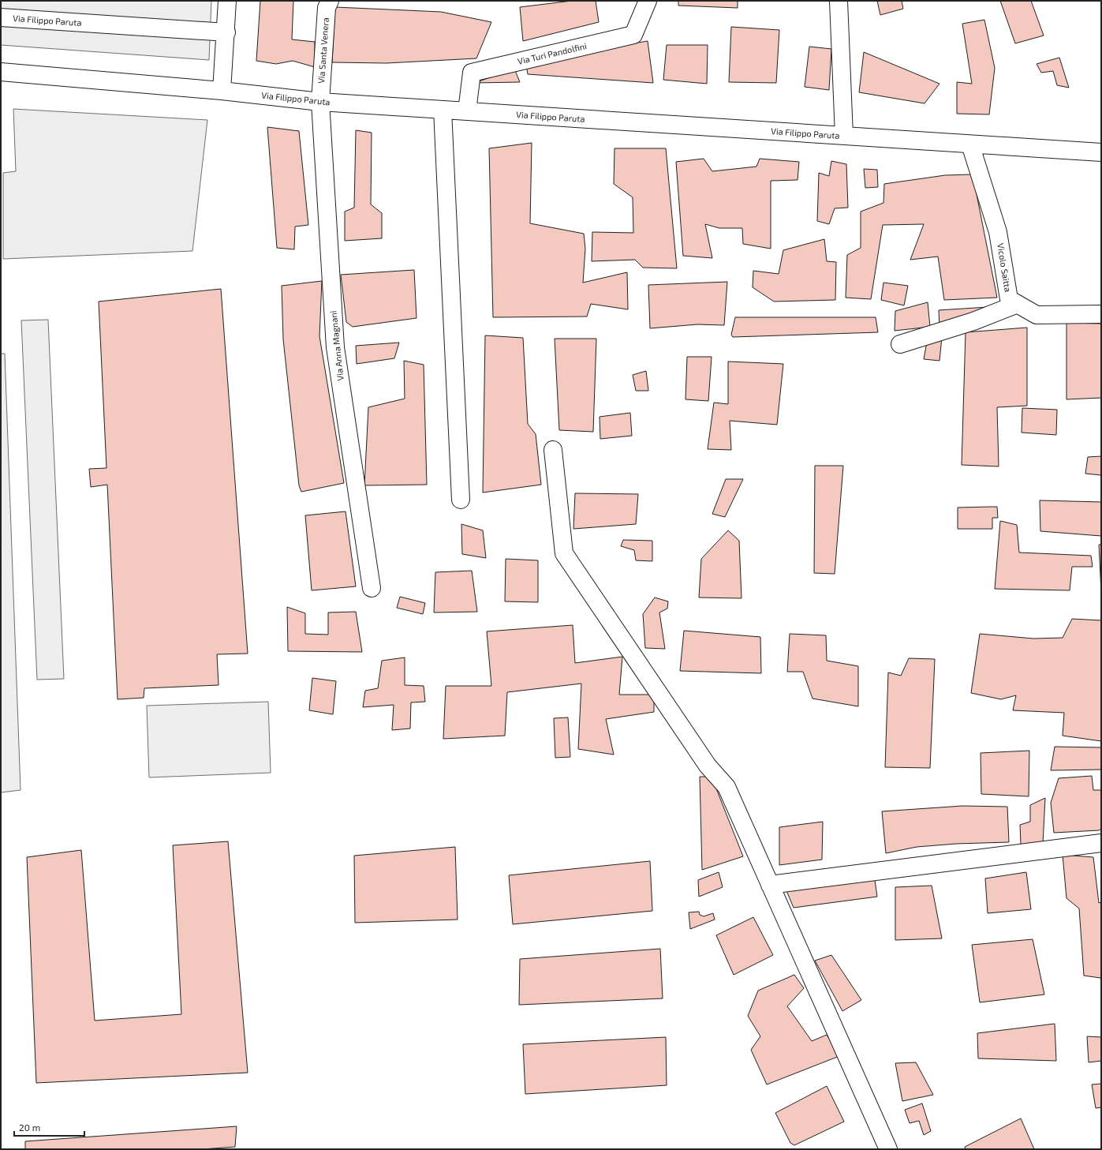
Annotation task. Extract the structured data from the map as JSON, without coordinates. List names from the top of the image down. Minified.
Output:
{"streets":{"street":["Via Filippo Paruta","Via Santa Venera","Via Turi Pandolfini","Vicolo Saitta","Via Anna Magnani"]},"crossings":[["Via Filippo Paruta","Via Santa Venera"],["Via Filippo Paruta","Via Turi Pandolfini"],["Via Filippo Paruta","Vicolo Saitta"],["Via Filippo Paruta","Via Anna Magnani"],["Via Santa Venera","Via Anna Magnani"]],"scale_bar":"20 m"}
